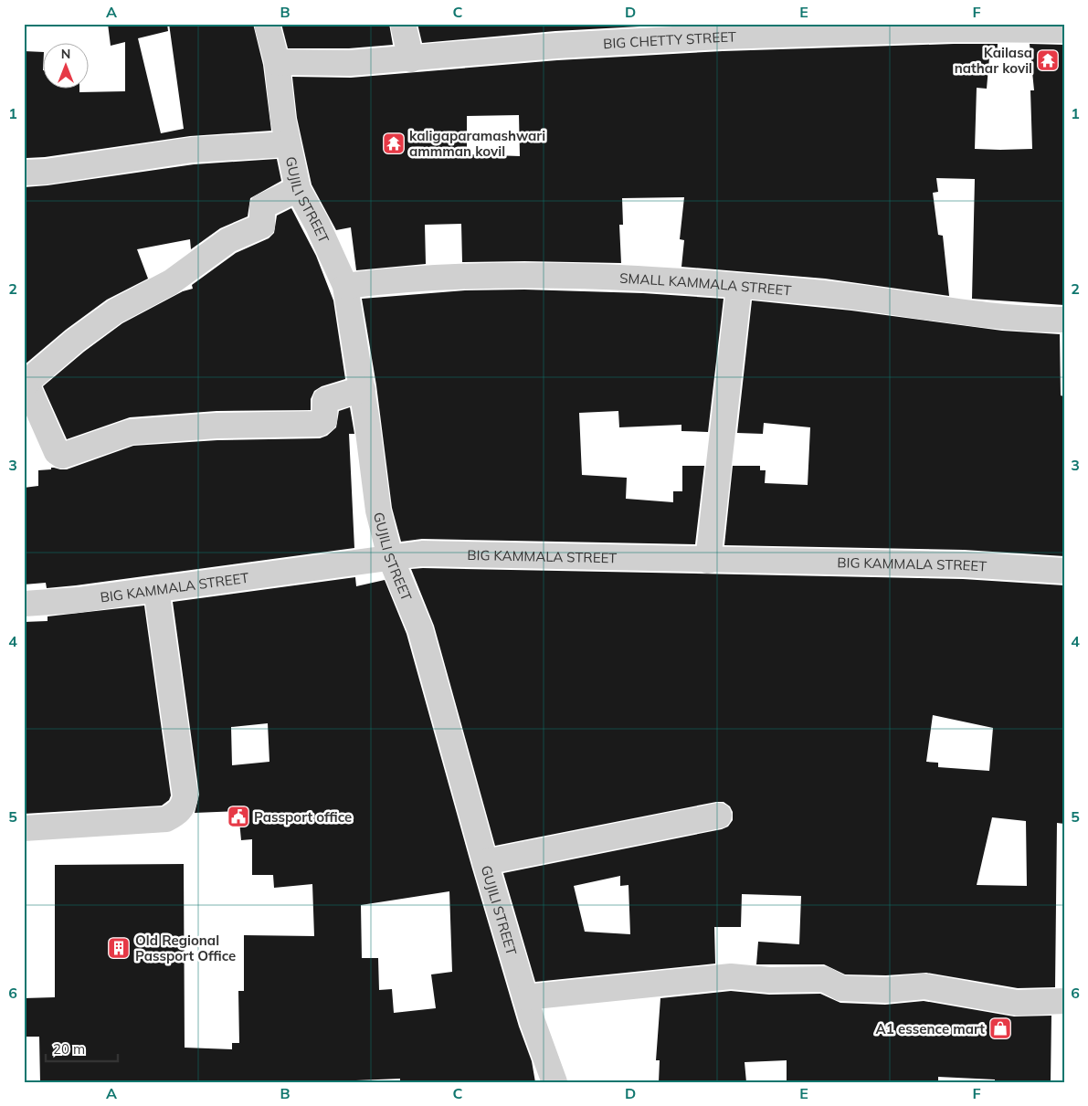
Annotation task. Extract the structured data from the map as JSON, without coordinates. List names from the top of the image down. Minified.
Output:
{"streets":{"street":["BIG CHETTY STREET","GUJILI STREET","SMALL KAMMALA STREET","BIG KAMMALA STREET"]},"crossings":[["BIG CHETTY STREET","GUJILI STREET"],["GUJILI STREET","SMALL KAMMALA STREET"],["GUJILI STREET","BIG KAMMALA STREET"]],"places":{"temple":["Kailasa nathar kovil","kaligaparamashwari ammman kovil"],"public building":["Passport office"],"building":["Old Regional Passport Office"],"shop":["A1 essence mart"]},"scale_bar":"20 m","north":"top","grid":{"columns":["A","B","C","D","E","F"],"rows":["1","2","3","4","5","6"]}}
